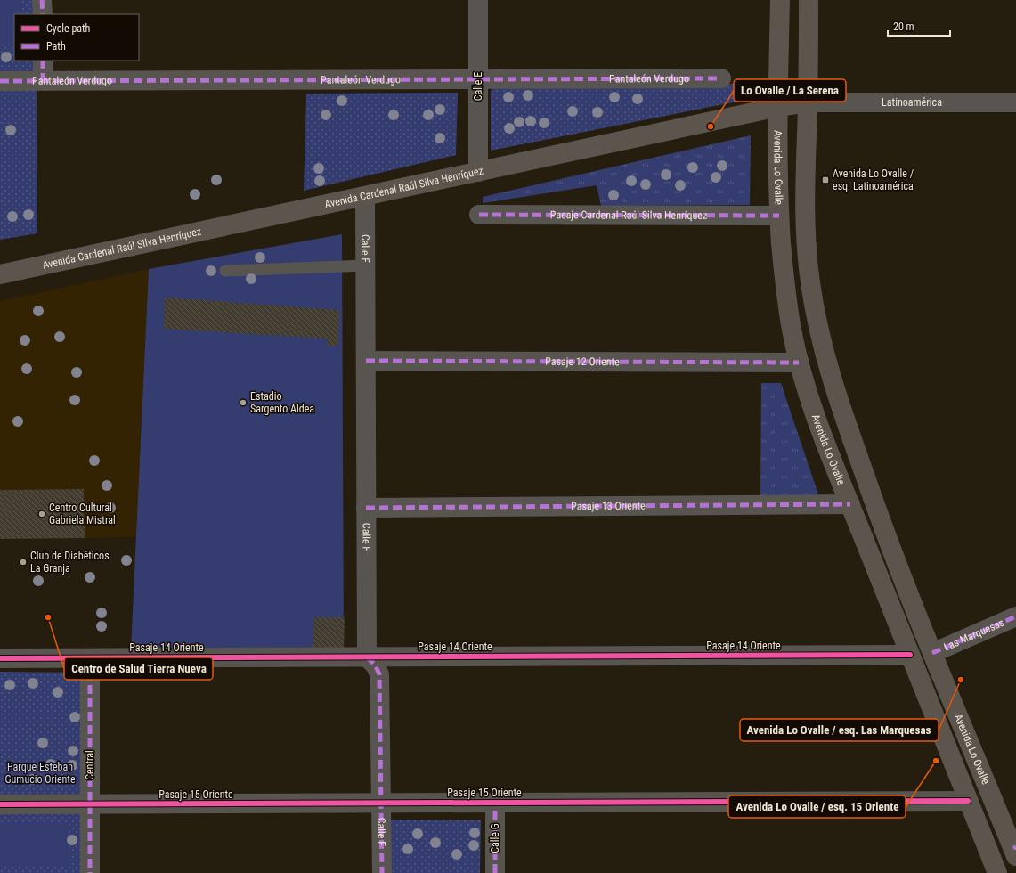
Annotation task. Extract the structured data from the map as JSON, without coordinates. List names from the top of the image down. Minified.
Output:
{"streets":{"main road":["Avenida Lo Ovalle","Avenida Cardenal Raúl Silva Henríquez"],"street":["Pantaleón Verdugo","Calle E","Latinoamérica","Pasaje Cardenal Raúl Silva Henríquez","Calle F","Pasaje 12 Oriente","Pasaje 13 Oriente","Las Marquesas","Pasaje 14 Oriente","Central","Pasaje 15 Oriente","Calle G"]},"crossings":[["Pantaleón Verdugo","Calle E"],["Calle E","Avenida Cardenal Raúl Silva Henríquez"],["Latinoamérica","Avenida Lo Ovalle"],["Latinoamérica","Avenida Cardenal Raúl Silva Henríquez"],["Avenida Lo Ovalle","Avenida Cardenal Raúl Silva Henríquez"],["Avenida Lo Ovalle","Pasaje Cardenal Raúl Silva Henríquez"],["Avenida Lo Ovalle","Pasaje 12 Oriente"],["Avenida Lo Ovalle","Pasaje 13 Oriente"],["Avenida Lo Ovalle","Las Marquesas"],["Avenida Lo Ovalle","Pasaje 14 Oriente"],["Avenida Lo Ovalle","Pasaje 15 Oriente"],["Avenida Cardenal Raúl Silva Henríquez","Calle F"],["Calle F","Pasaje 12 Oriente"],["Calle F","Pasaje 13 Oriente"],["Calle F","Pasaje 14 Oriente"],["Calle F","Pasaje 15 Oriente"],["Pasaje 14 Oriente","Central"],["Central","Pasaje 15 Oriente"],["Pasaje 15 Oriente","Calle G"]],"parks":["Parque Esteban Gumucio Oriente"],"places":{"other":["Lo Ovalle / La Serena","Estadio Sargento Aldea","Centro Cultural Gabriela Mistral","Club de Diabéticos La Granja","Centro de Salud Tierra Nueva","Avenida Lo Ovalle / esq. Las Marquesas","Avenida Lo Ovalle / esq. 15 Oriente"],"transit":["Avenida Lo Ovalle / esq. Latinoamérica"]},"legend":["Cycle path","Path"],"scale_bar":"20 m"}
